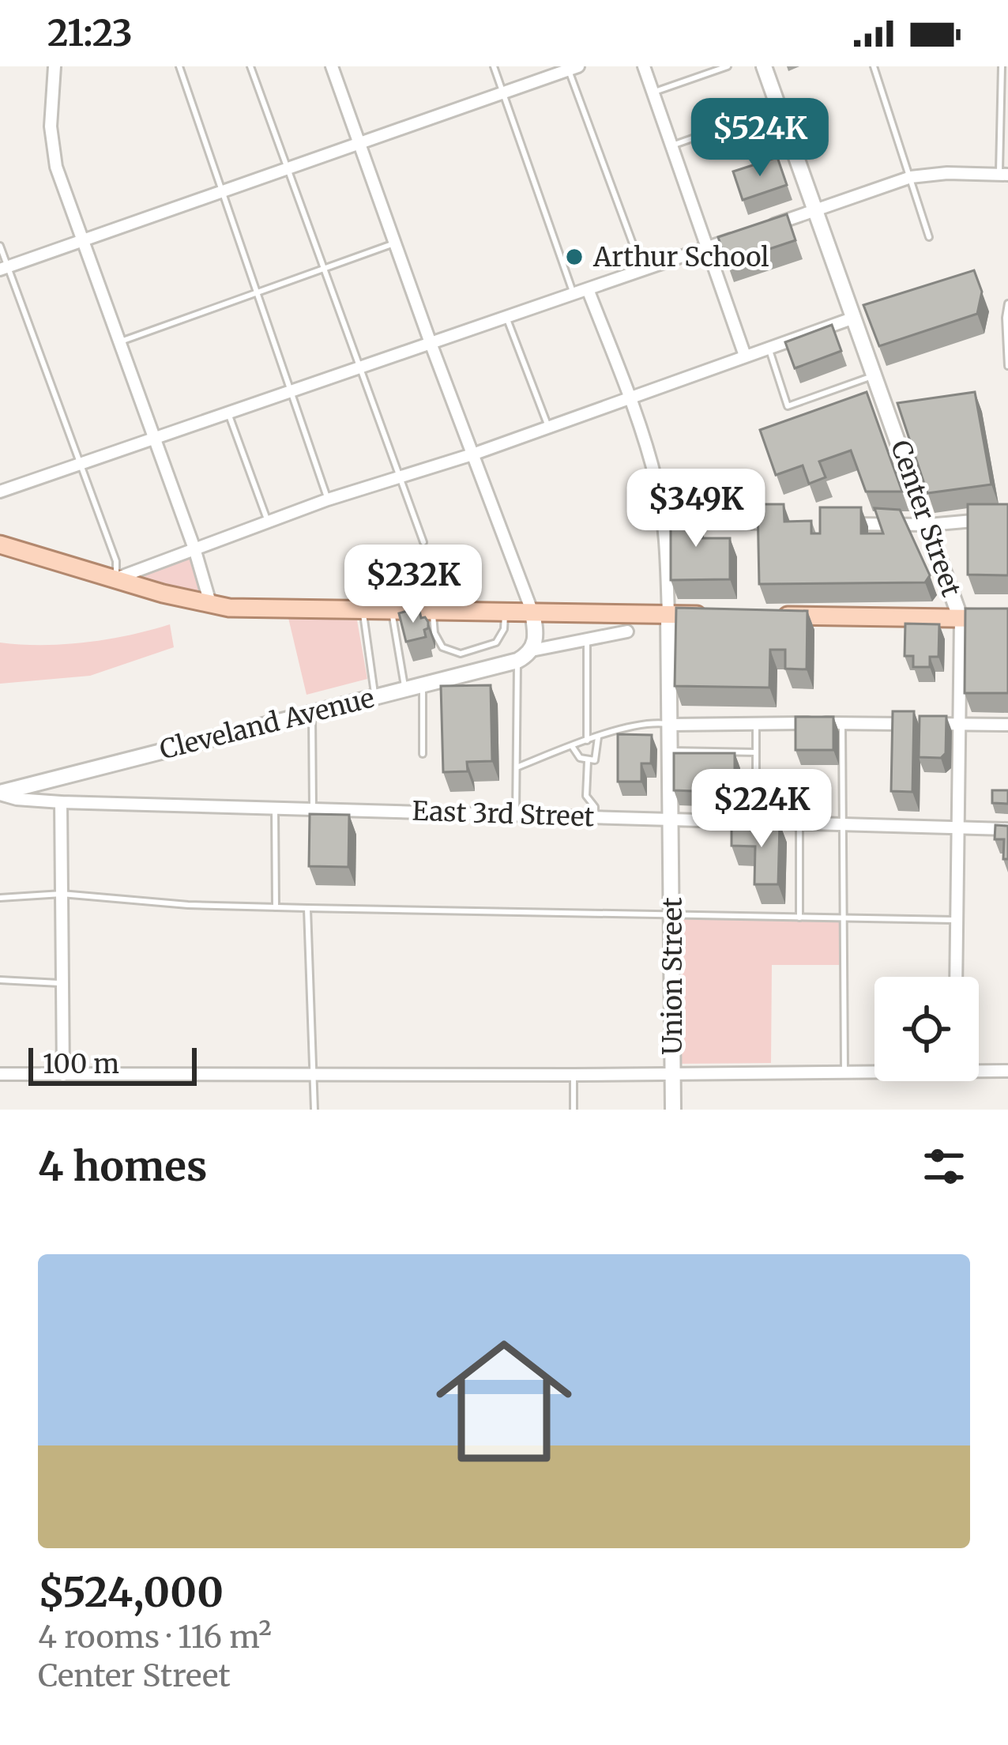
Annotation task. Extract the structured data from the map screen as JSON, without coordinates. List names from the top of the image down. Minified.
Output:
{"streets":{"main road":["Center Street","Cleveland Avenue","Union Street"],"street":["East 3rd Street"]},"crossings":[["Center Street","East 3rd Street"],["Cleveland Avenue","East 3rd Street"],["East 3rd Street","Union Street"]],"places":["Arthur School"],"scale_bar":"100 m","page":{"status":"21:23","price":["$524K","$349K","$232K","$224K"],"scale":"100 m","heading":"4 homes","list":[{"name":"$524,000","note":"4 rooms · 116 m² · Center Street"}]}}
